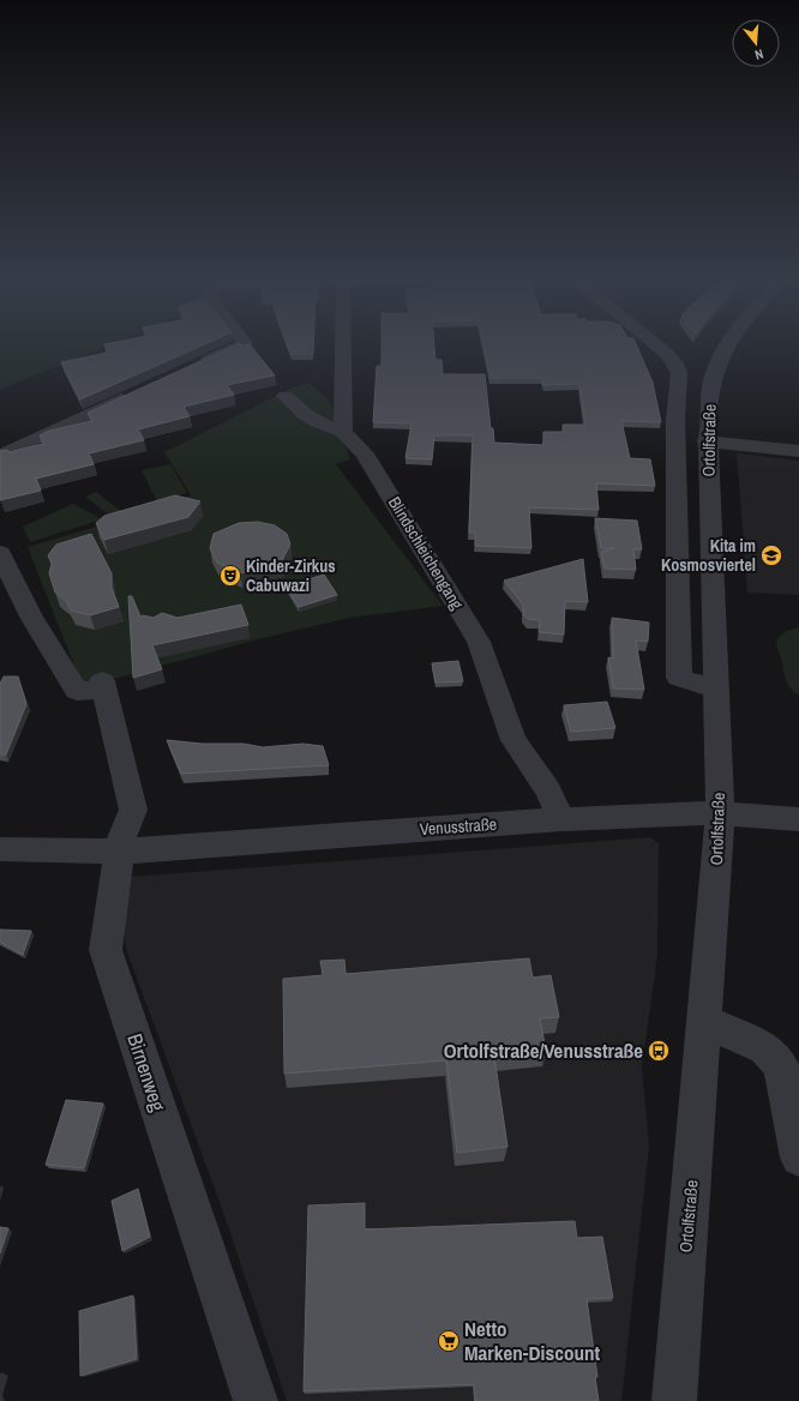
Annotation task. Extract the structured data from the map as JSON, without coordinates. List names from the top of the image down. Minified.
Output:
{"streets":{"street":["Ortolfstraße","Blindschleichengang","Venusstraße","Birnenweg"]},"crossings":[["Ortolfstraße","Venusstraße"],["Blindschleichengang","Venusstraße"],["Venusstraße","Birnenweg"]],"places":{"school or university":["Kita im Kosmosviertel"],"theatre":["Kinder-Zirkus Cabuwazi"],"bus stop":["Ortolfstraße/Venusstraße"],"supermarket":["Netto Marken-Discount"]},"north":"bottom"}
